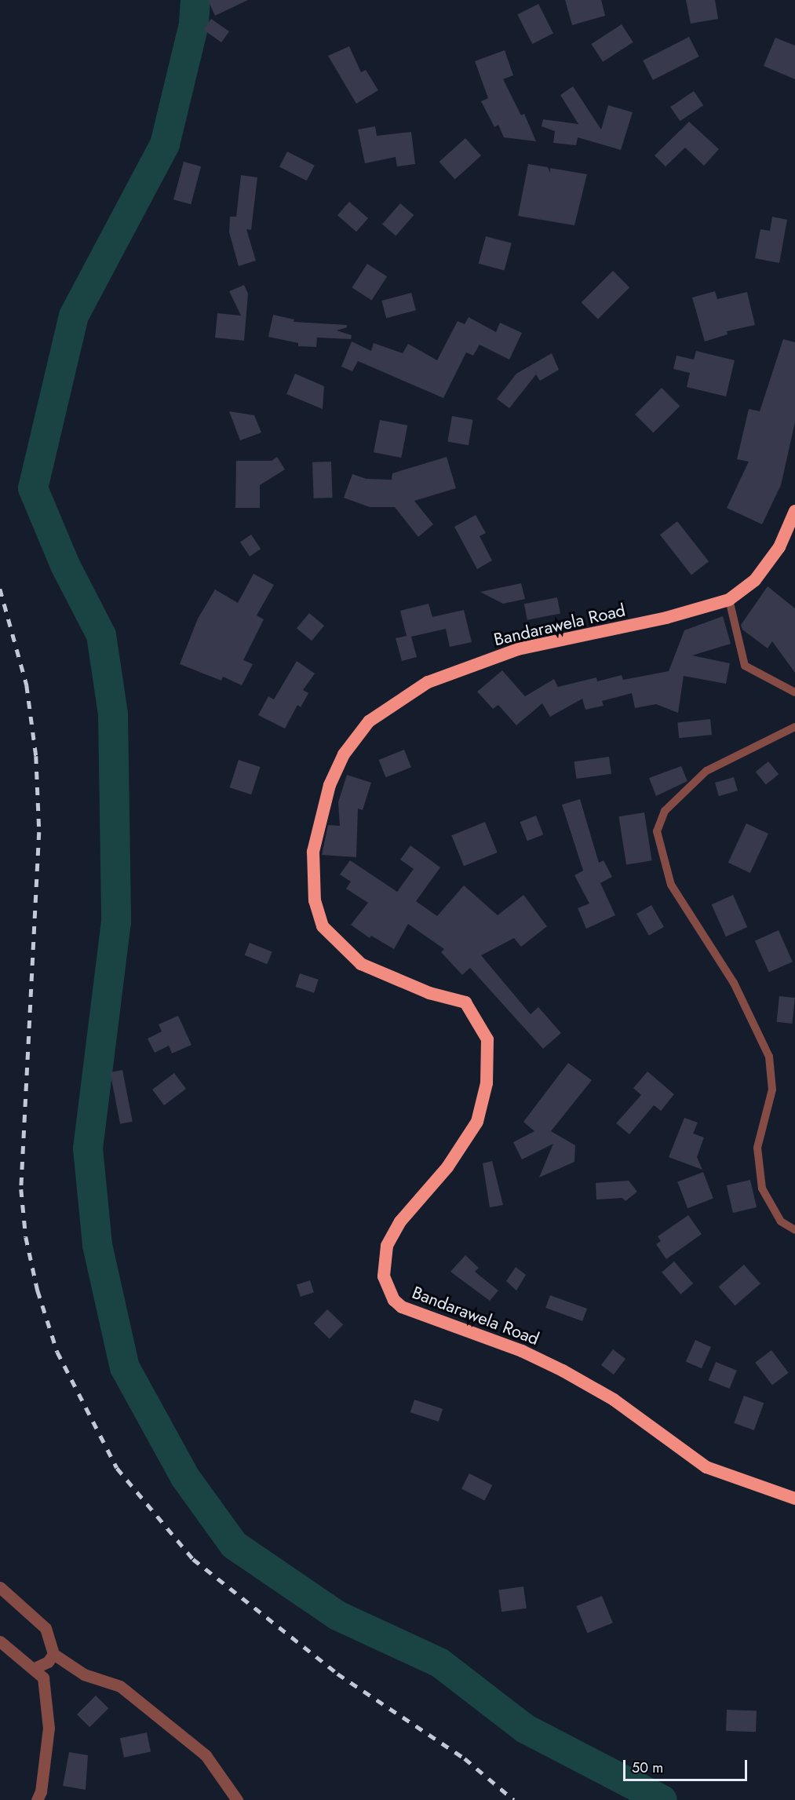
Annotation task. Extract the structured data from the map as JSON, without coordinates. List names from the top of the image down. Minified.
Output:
{"streets":{"highway":["Bandarawela Road"]},"scale_bar":"50 m"}
